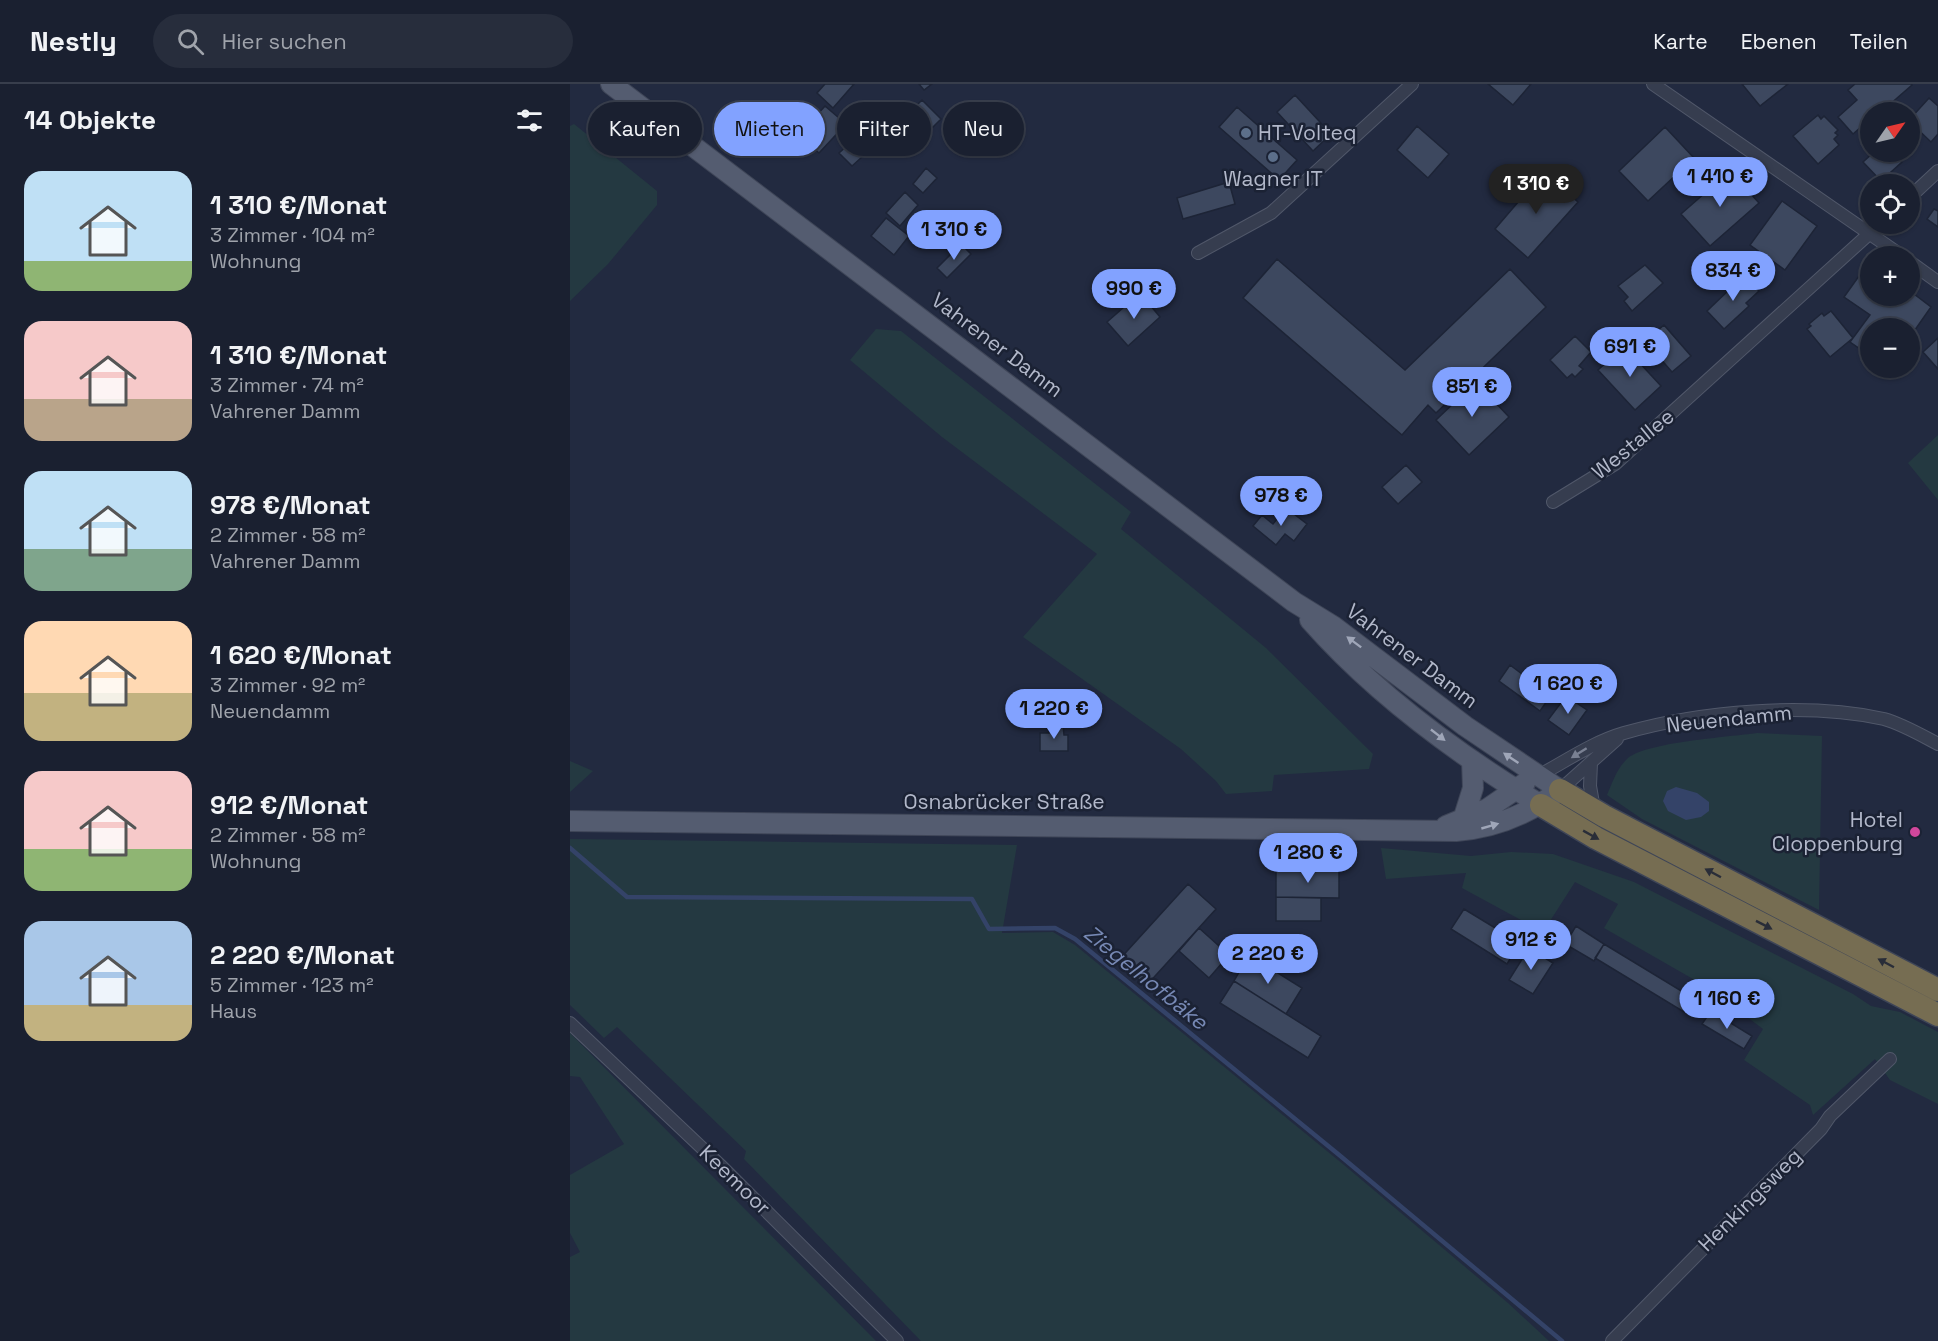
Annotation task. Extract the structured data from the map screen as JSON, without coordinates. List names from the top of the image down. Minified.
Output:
{"streets":{"main road":["Vahrener Damm","Osnabrücker Straße"],"street":["Westallee","Neuendamm","Keemoor","Henkingsweg"]},"crossings":[["Vahrener Damm","Neuendamm"],["Vahrener Damm","Osnabrücker Straße"],["Neuendamm","Osnabrücker Straße"]],"water":["Ziegelhofbäke"],"places":["HT-Volteq","Wagner IT","Hotel Cloppenburg"],"north":"top right","page":{"header":"Nestly","search":"Hier suchen","nav":["Karte","Ebenen","Teilen"],"heading":"14 Objekte","map_buttons":["+","−"],"chip":["Kaufen","Mieten","Filter","Neu"],"list":[{"name":"1 310 €/Monat","note":"3 Zimmer · 104 m² · Wohnung"},{"name":"1 310 €/Monat","note":"3 Zimmer · 74 m² · Vahrener Damm"},{"name":"978 €/Monat","note":"2 Zimmer · 58 m² · Vahrener Damm"},{"name":"1 620 €/Monat","note":"3 Zimmer · 92 m² · Neuendamm"},{"name":"912 €/Monat","note":"2 Zimmer · 58 m² · Wohnung"},{"name":"2 220 €/Monat","note":"5 Zimmer · 123 m² · Haus"}],"price":["1 410 €","1 310 €","1 310 €","834 €","990 €","691 €","851 €","978 €","1 620 €","1 220 €","1 280 €","912 €","2 220 €","1 160 €"]}}
